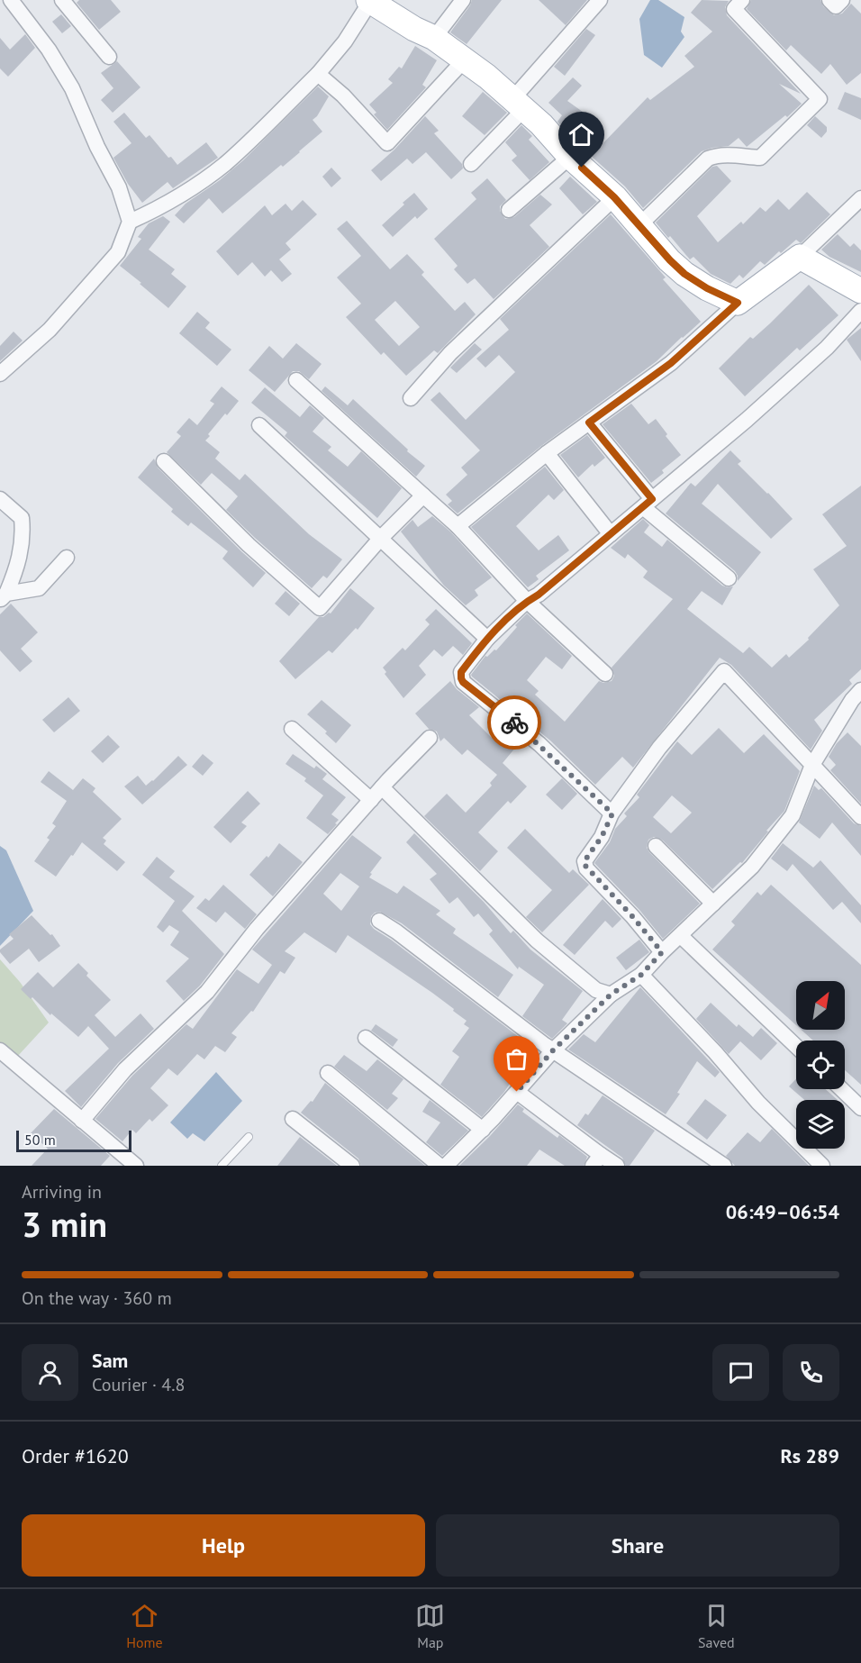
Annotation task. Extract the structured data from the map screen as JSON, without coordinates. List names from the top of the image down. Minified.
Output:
{"scale_bar":"50 m","north":"top right","page":{"scale":"50 m","heading":["3 min","Arriving in","06:49–06:54"],"panel":["Sam","Courier · 4.8","Order #1620","Rs 289"],"bar":"On the way · 360 m","buttons":["Help","Share"],"tabs":["Home","Map","Saved"]}}
